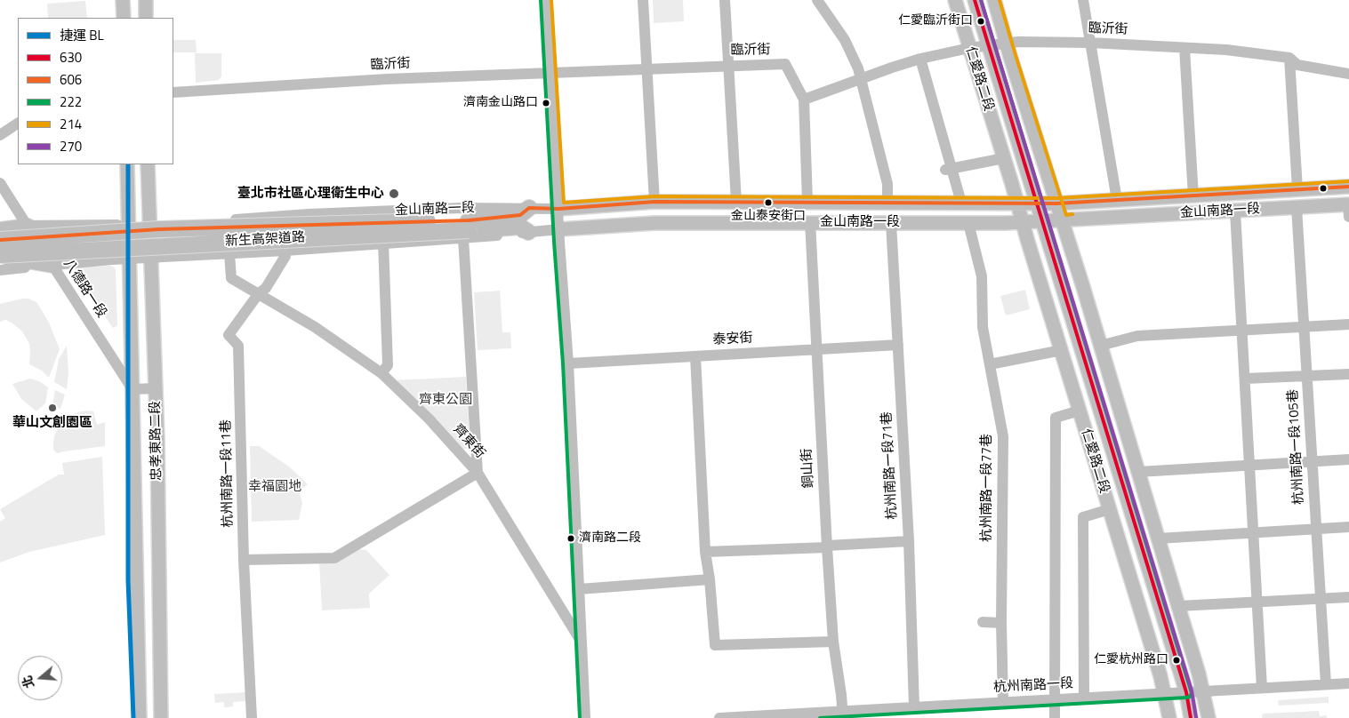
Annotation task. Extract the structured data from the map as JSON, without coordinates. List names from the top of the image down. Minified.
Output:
{"streets":{"highway":["新生高架道路"],"main road":["仁愛路二段","金山南路一段","忠孝東路二段"],"street":["臨沂街","八德路一段","泰安街","齊東街","杭州南路一段105巷","杭州南路一段71巷","銅山街","杭州南路一段11巷","杭州南路一段77巷","杭州南路一段"]},"crossings":[["臨沂街","仁愛路二段"],["仁愛路二段","金山南路一段"],["仁愛路二段","杭州南路一段"],["金山南路一段","新生高架道路"],["金山南路一段","八德路一段"],["金山南路一段","忠孝東路二段"],["金山南路一段","杭州南路一段105巷"],["金山南路一段","杭州南路一段71巷"],["金山南路一段","銅山街"],["金山南路一段","杭州南路一段77巷"],["八德路一段","忠孝東路二段"],["泰安街","杭州南路一段71巷"],["泰安街","銅山街"],["齊東街","杭州南路一段11巷"],["杭州南路一段105巷","杭州南路一段"],["杭州南路一段71巷","杭州南路一段"],["銅山街","杭州南路一段"],["杭州南路一段77巷","杭州南路一段"]],"parks":["齊東公園","幸福園地"],"places":["仁愛臨沂街口","濟南金山路口","臺北市社區心理衛生中心","金山泰安街口","華山文創園區","濟南路二段","仁愛杭州路口"],"lines":["transit line 630","transit line 222","transit line 214","transit line 270","metro line BL","transit line 606"],"legend":["捷運 BL","630","606","222","214","270"],"north":"left"}
